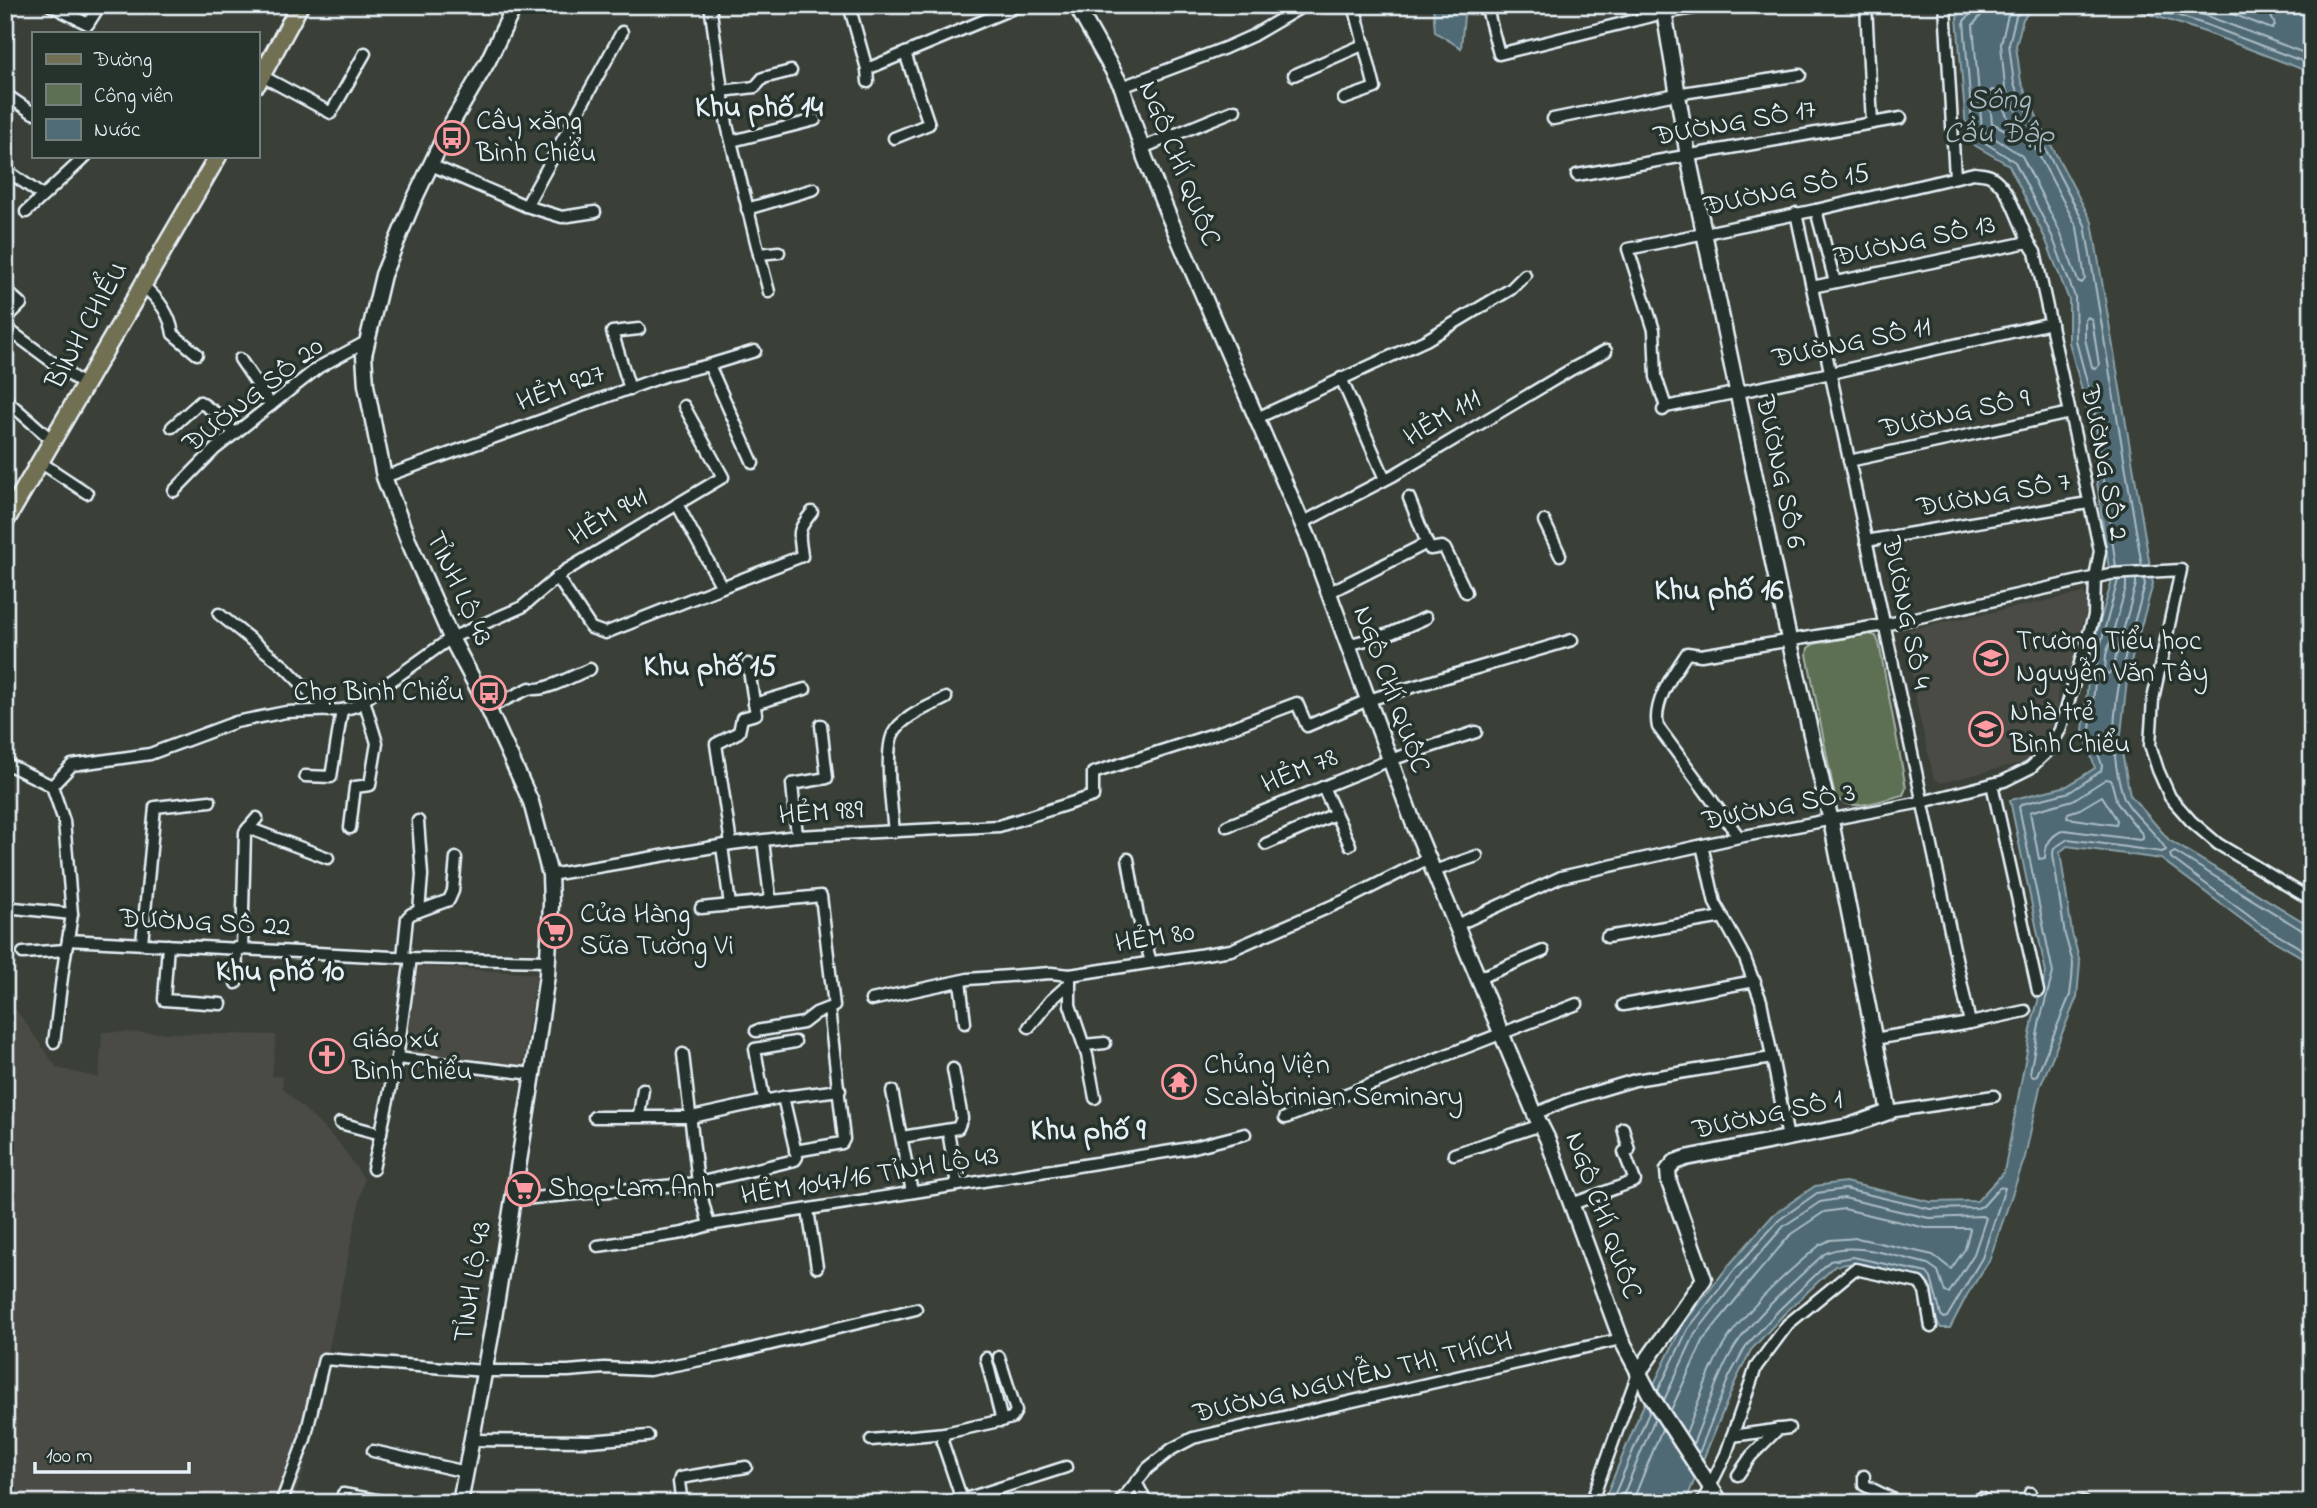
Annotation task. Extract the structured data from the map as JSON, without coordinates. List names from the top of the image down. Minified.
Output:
{"streets":{"main road":["NGÔ CHÍ QUỐC","BÌNH CHIỂU","ĐƯỜNG SỐ 6","TỈNH LỘ 43","ĐƯỜNG SỐ 1"],"street":["ĐƯỜNG SỐ 17","ĐƯỜNG SỐ 15","ĐƯỜNG SỐ 13","ĐƯỜNG SỐ 11","HẺM 927","ĐƯỜNG SỐ 20","ĐƯỜNG SỐ 9","HẺM 111","ĐƯỜNG SỐ 2","ĐƯỜNG SỐ 7","HẺM 941","ĐƯỜNG SỐ 4","HẺM 78","ĐƯỜNG SỐ 3","HẺM 989","ĐƯỜNG SỐ 22","HẺM 80","HẺM 1047/16 TỈNH LỘ 43","ĐƯỜNG NGUYỄN THỊ THÍCH"]},"crossings":[["ĐƯỜNG SỐ 17","ĐƯỜNG SỐ 6"],["NGÔ CHÍ QUỐC","HẺM 111"],["NGÔ CHÍ QUỐC","HẺM 78"],["NGÔ CHÍ QUỐC","ĐƯỜNG SỐ 3"],["NGÔ CHÍ QUỐC","HẺM 989"],["NGÔ CHÍ QUỐC","HẺM 80"],["NGÔ CHÍ QUỐC","ĐƯỜNG SỐ 1"],["NGÔ CHÍ QUỐC","ĐƯỜNG NGUYỄN THỊ THÍCH"],["ĐƯỜNG SỐ 15","ĐƯỜNG SỐ 11"],["ĐƯỜNG SỐ 15","ĐƯỜNG SỐ 2"],["ĐƯỜNG SỐ 15","ĐƯỜNG SỐ 6"],["ĐƯỜNG SỐ 15","ĐƯỜNG SỐ 4"],["ĐƯỜNG SỐ 13","ĐƯỜNG SỐ 2"],["ĐƯỜNG SỐ 13","ĐƯỜNG SỐ 4"],["ĐƯỜNG SỐ 11","ĐƯỜNG SỐ 2"],["ĐƯỜNG SỐ 11","ĐƯỜNG SỐ 6"],["ĐƯỜNG SỐ 11","ĐƯỜNG SỐ 4"],["HẺM 927","TỈNH LỘ 43"],["ĐƯỜNG SỐ 20","TỈNH LỘ 43"],["ĐƯỜNG SỐ 9","ĐƯỜNG SỐ 2"],["ĐƯỜNG SỐ 9","ĐƯỜNG SỐ 4"],["ĐƯỜNG SỐ 2","ĐƯỜNG SỐ 7"],["ĐƯỜNG SỐ 2","ĐƯỜNG SỐ 3"],["ĐƯỜNG SỐ 6","ĐƯỜNG SỐ 3"],["ĐƯỜNG SỐ 6","ĐƯỜNG SỐ 1"],["ĐƯỜNG SỐ 7","ĐƯỜNG SỐ 4"],["HẺM 941","TỈNH LỘ 43"],["TỈNH LỘ 43","HẺM 989"],["TỈNH LỘ 43","ĐƯỜNG SỐ 22"],["ĐƯỜNG SỐ 4","ĐƯỜNG SỐ 3"]],"districts":["Khu phố 14","Khu phố 16","Khu phố 15","Khu phố 10","Khu phố 9"],"water":["Sông Cầu Đập"],"places":{"bus stop":["Cây xăng Bình Chiểu","Chợ Bình Chiểu"],"school or university":["Trường Tiểu học Nguyễn Văn Tây","Nhà trẻ Bình Chiểu"],"supermarket":["Cửa Hàng Sữa Tường Vi","Shop Lam Anh"],"church":["Giáo xứ Bình Chiểu"],"temple":["Chủng Viện Scalabrinian Seminary"]},"legend":["Đường","Công viên","Nước"],"scale_bar":"100 m"}
